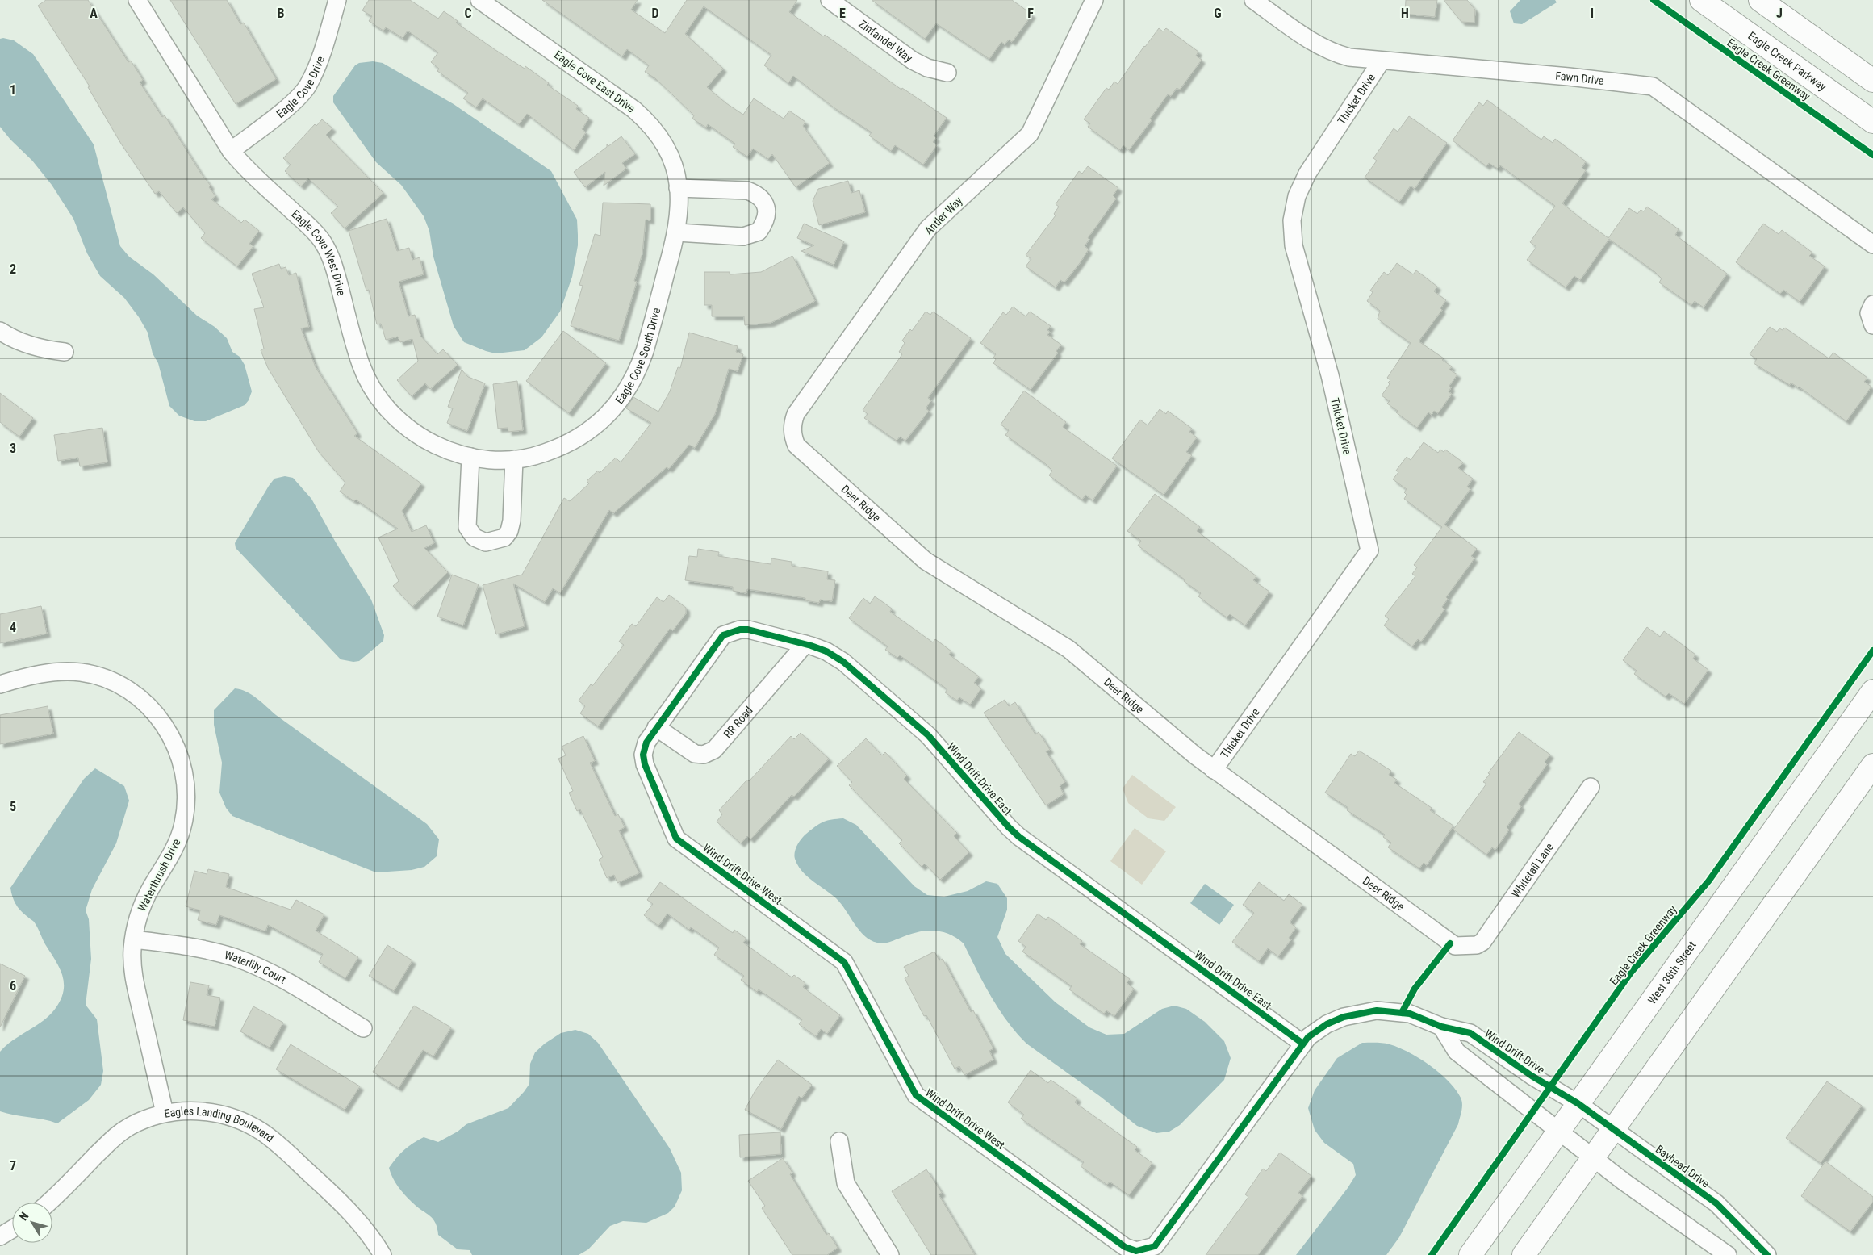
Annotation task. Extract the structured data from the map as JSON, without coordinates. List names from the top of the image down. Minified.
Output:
{"streets":{"main road":["Eagle Creek Parkway","West 38th Street"],"street":["Zinfandel Way","Fawn Drive","Eagle Cove East Drive","Eagle Cove Drive","Thicket Drive","Antler Way","Eagle Cove West Drive","Eagle Cove South Drive","Deer Ridge","RR Road","Wind Drift Drive East","Whitetail Lane","Wind Drift Drive West","Waterthrush Drive","Waterlily Court","Wind Drift Drive","Eagles Landing Boulevard","Bayhead Drive"],"cycle path":["Eagle Creek Greenway"]},"crossings":[["Fawn Drive","Thicket Drive"],["Eagle Cove East Drive","Eagle Cove South Drive"],["Eagle Cove Drive","Eagle Cove West Drive"],["Thicket Drive","Deer Ridge"],["Antler Way","Deer Ridge"],["Eagle Cove West Drive","Eagle Cove South Drive"],["Deer Ridge","Whitetail Lane"],["RR Road","Wind Drift Drive East"],["RR Road","Wind Drift Drive West"],["Wind Drift Drive East","Wind Drift Drive West"],["Wind Drift Drive East","Wind Drift Drive"],["Wind Drift Drive West","Wind Drift Drive"],["Waterthrush Drive","Waterlily Court"],["Waterthrush Drive","Eagles Landing Boulevard"],["West 38th Street","Wind Drift Drive"],["West 38th Street","Bayhead Drive"],["Wind Drift Drive","Bayhead Drive"]],"north":"top left","grid":{"columns":["A","B","C","D","E","F","G","H","I","J"],"rows":["1","2","3","4","5","6","7"]}}
